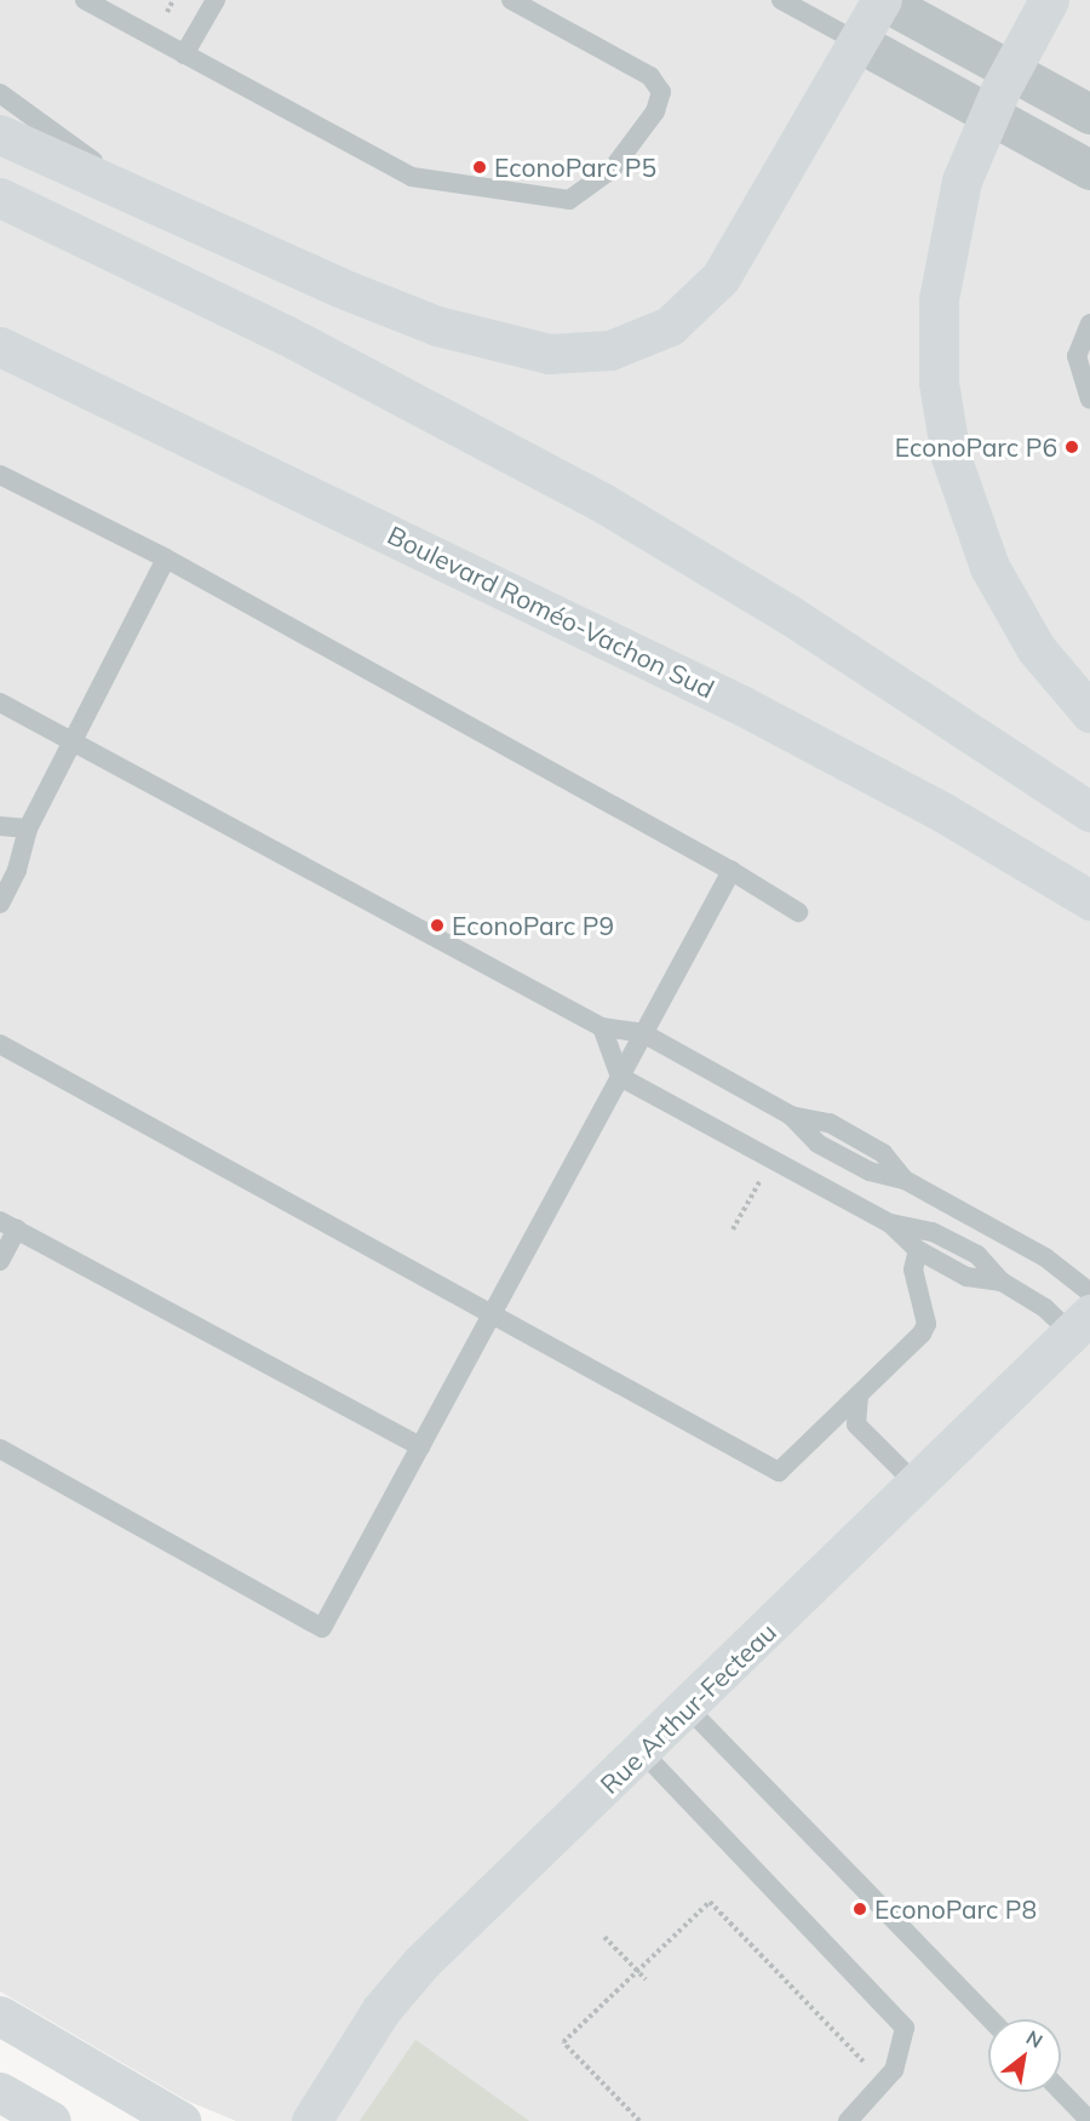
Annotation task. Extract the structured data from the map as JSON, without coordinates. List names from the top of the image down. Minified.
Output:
{"streets":{"street":["Boulevard Roméo-Vachon Sud","Rue Arthur-Fecteau"]},"places":["EconoParc P5","EconoParc P6","EconoParc P9","EconoParc P8"],"north":"top right"}
